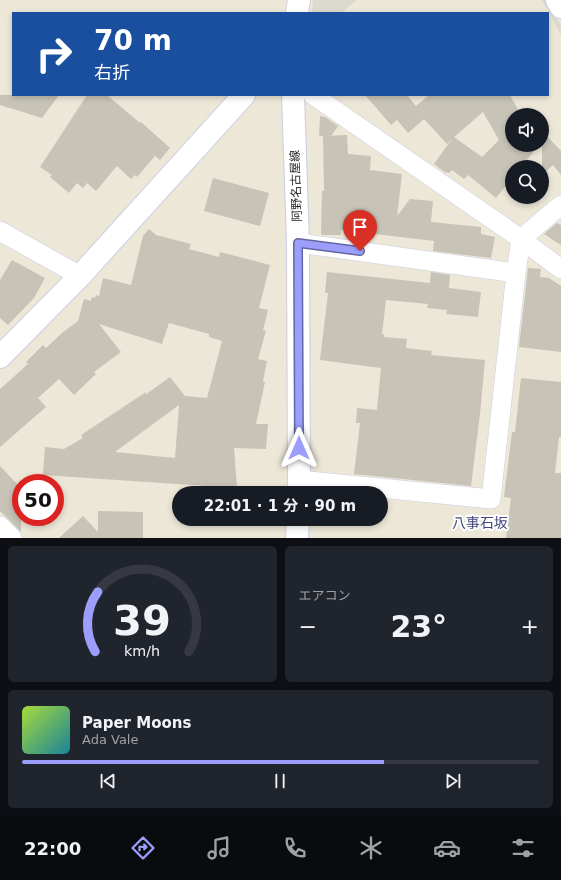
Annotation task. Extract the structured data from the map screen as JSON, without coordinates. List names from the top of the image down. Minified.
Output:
{"streets":{"main road":["阿野名古屋線"]},"districts":["八事石坂"],"page":{"turn":["70 m","右折"],"limit":"50","trip":"22:01 · 1 分 · 90 m","tile":"エアコン","heat":["−","23°","+"],"song":["Paper Moons","Ada Vale"],"tabs":"22:00","gauge":["39","km/h"]}}
